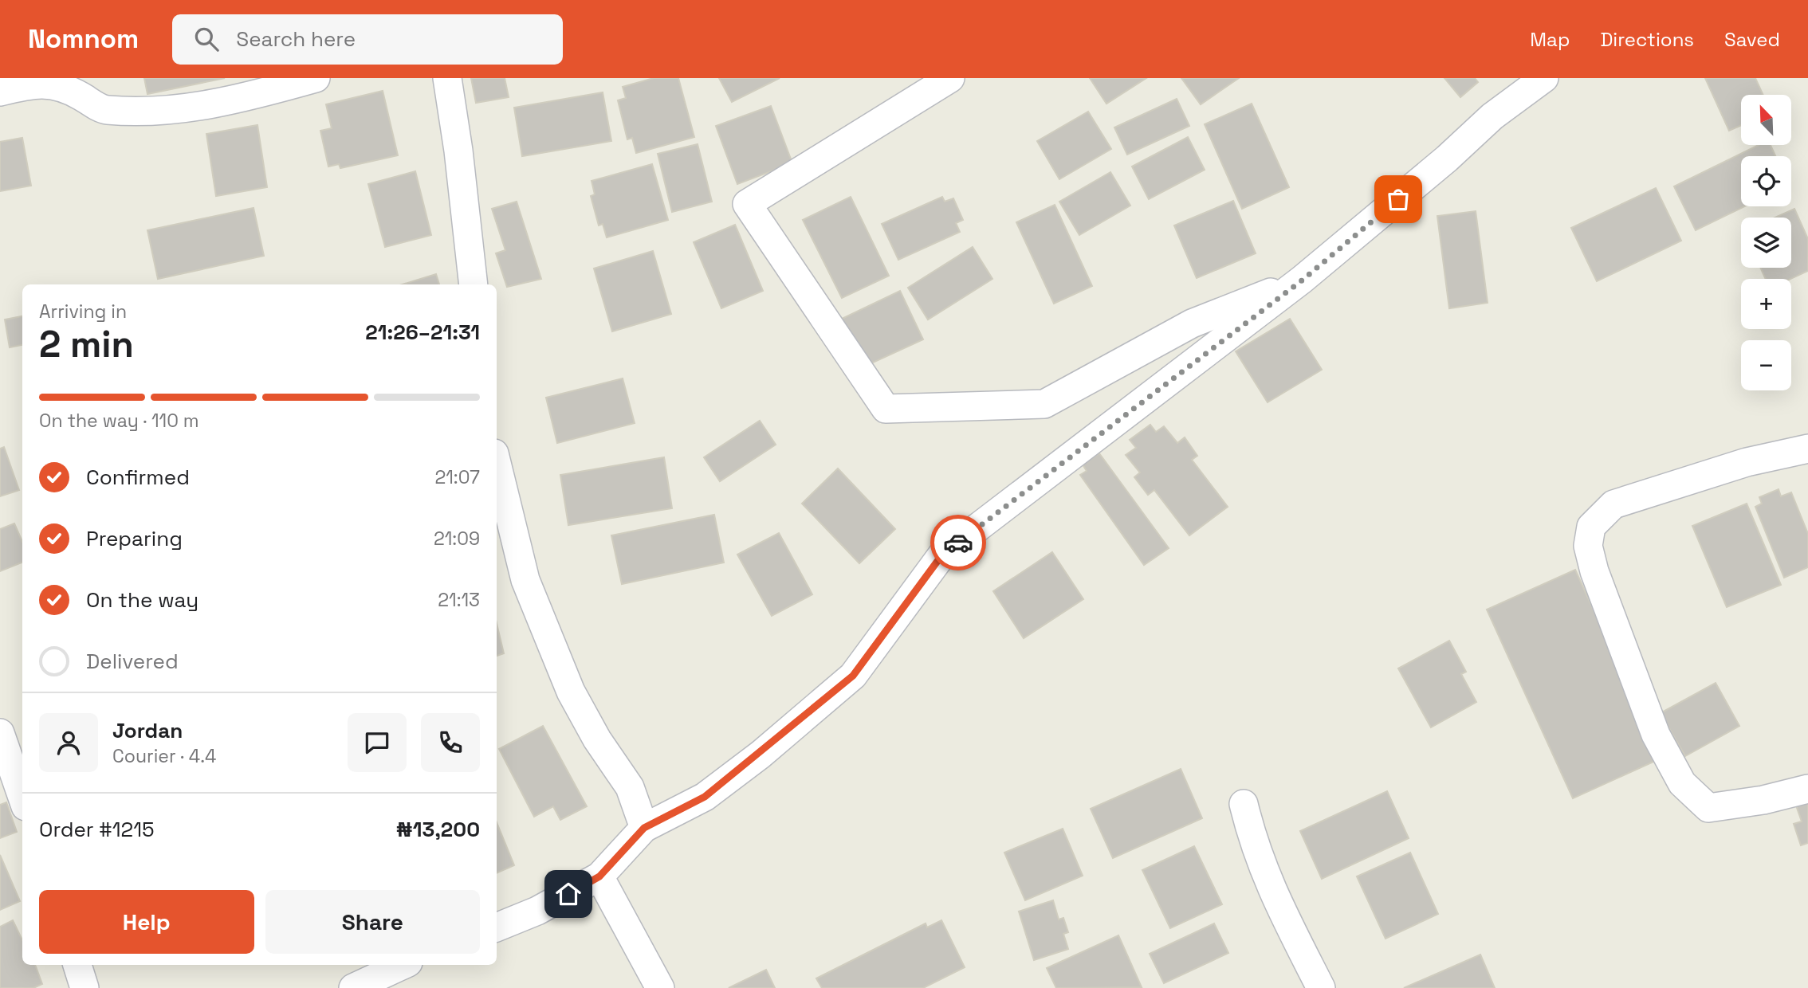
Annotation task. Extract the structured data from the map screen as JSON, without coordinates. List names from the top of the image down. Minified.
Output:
{"north":"top left","page":{"header":"Nomnom","search":"Search here","nav":["Map","Directions","Saved"],"map_buttons":["+","−"],"heading":["2 min","Arriving in","21:26–21:31"],"panel":["Jordan","Courier · 4.4","Order #1215","₦13,200"],"bar":"On the way · 110 m","list":[["Confirmed","21:07"],["Preparing","21:09"],["On the way","21:13"],"Delivered"],"buttons":["Help","Share"]}}
